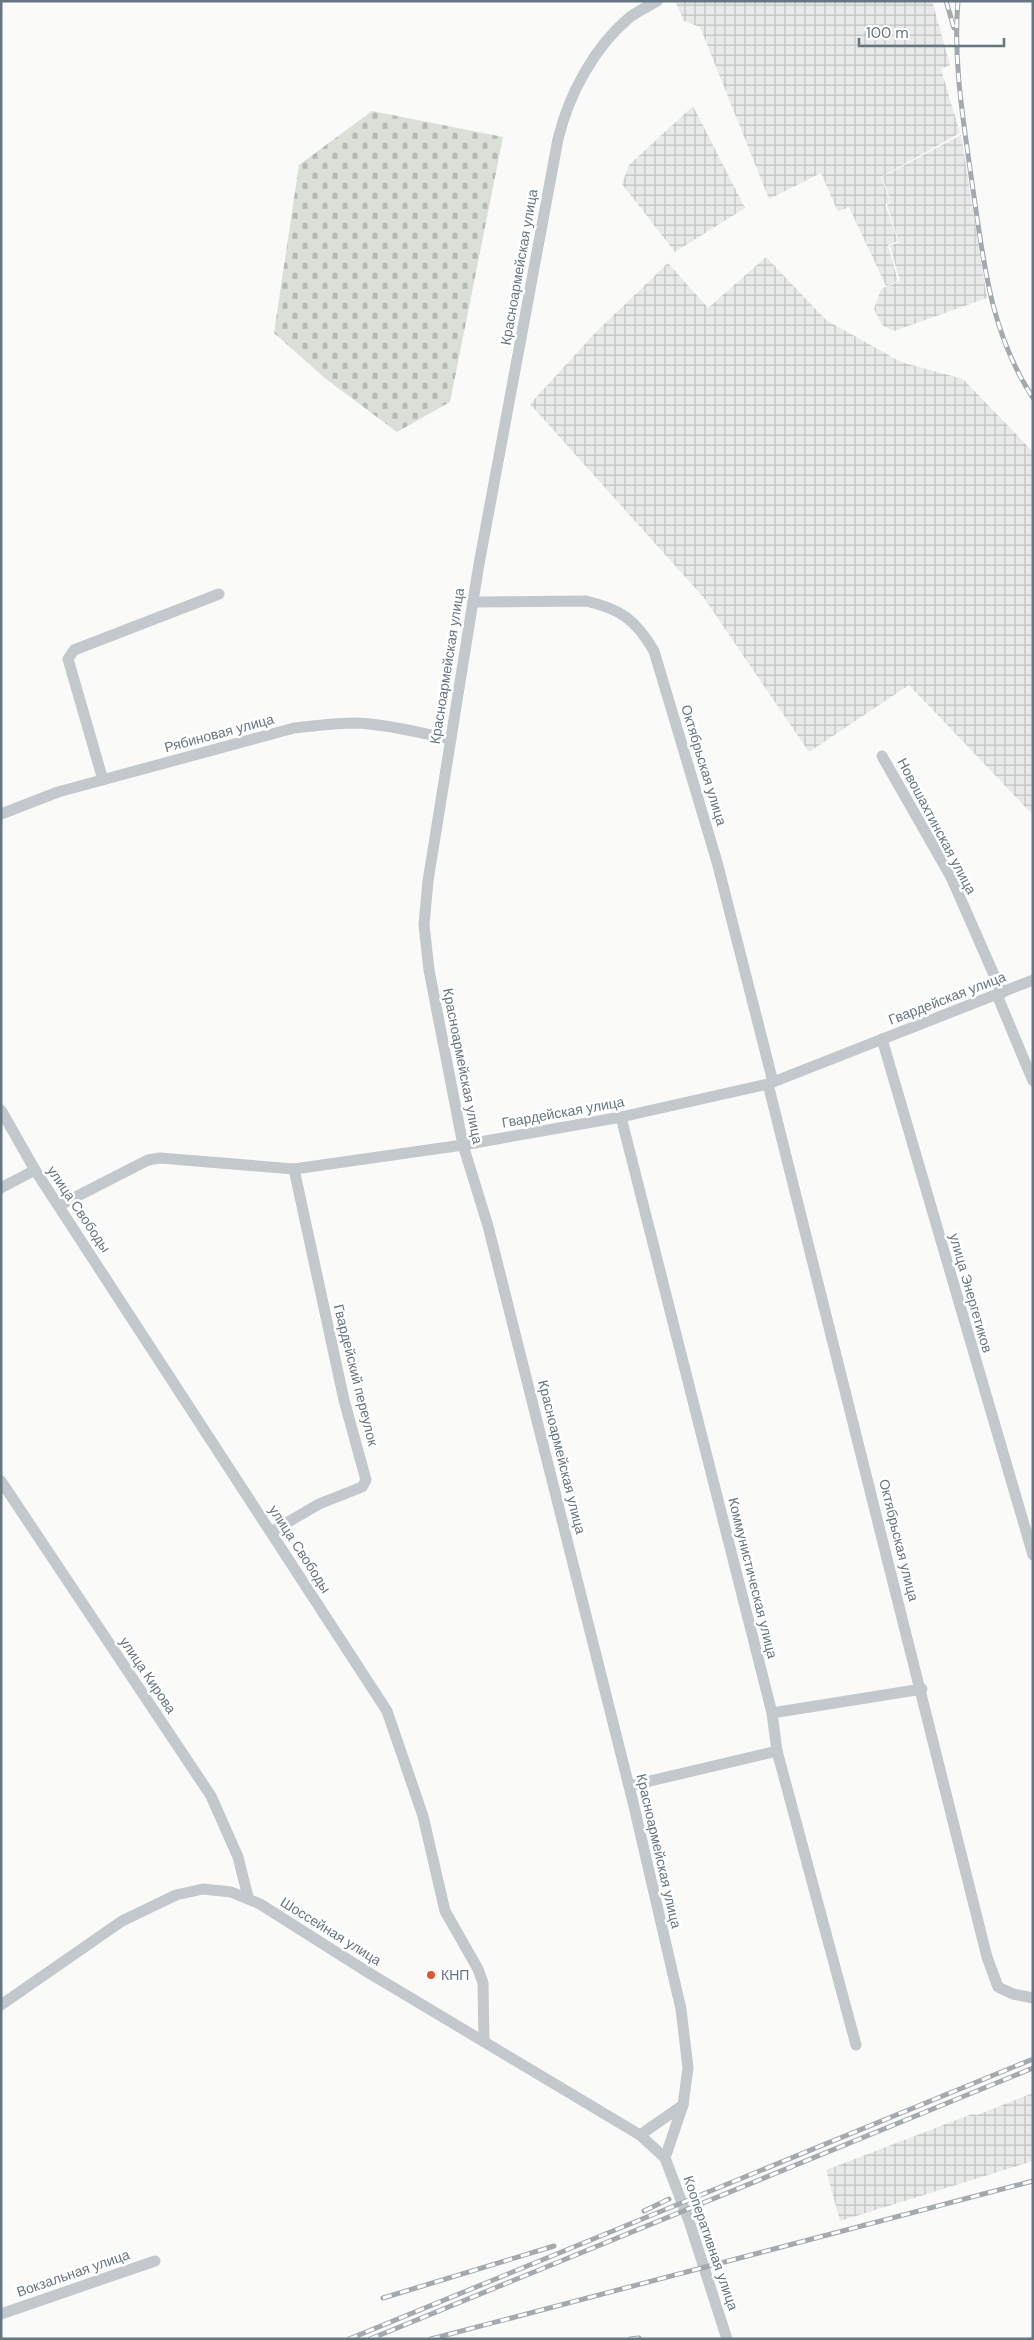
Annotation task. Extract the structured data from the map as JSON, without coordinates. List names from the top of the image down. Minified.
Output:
{"streets":{"street":["Красноармейская улица","Рябиновая улица","Октябрьская улица","Новошахтинская улица","Гвардейская улица","улица Свободы","улица Энергетиков","Гвардейский переулок","Коммунистическая улица","улица Кирова","Шоссейная улица","Кооперативная улица","Вокзальная улица"]},"crossings":[["Красноармейская улица","Рябиновая улица"],["Красноармейская улица","Октябрьская улица"],["Красноармейская улица","Гвардейская улица"],["Октябрьская улица","Гвардейская улица"],["Новошахтинская улица","Гвардейская улица"],["Гвардейская улица","улица Свободы"],["Гвардейская улица","улица Энергетиков"],["Гвардейская улица","Гвардейский переулок"],["Гвардейская улица","Коммунистическая улица"],["улица Свободы","Гвардейский переулок"],["улица Свободы","Шоссейная улица"],["улица Кирова","Шоссейная улица"],["Шоссейная улица","Кооперативная улица"]],"places":["КНП"],"scale_bar":"100 m"}
